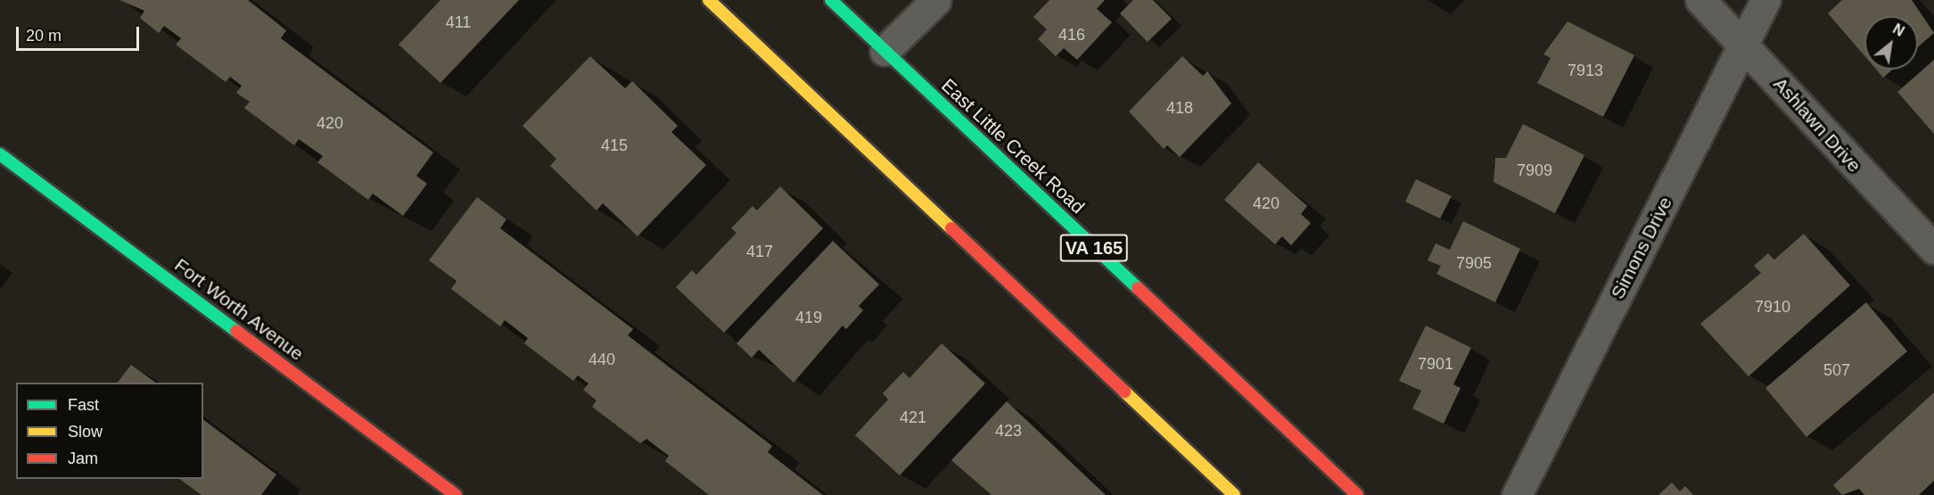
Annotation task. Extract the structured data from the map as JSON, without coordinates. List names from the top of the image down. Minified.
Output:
{"streets":{"main road":["East Little Creek Road","VA 165","Fort Worth Avenue"],"street":["Ashlawn Drive","Simons Drive"]},"crossings":[["Ashlawn Drive","Simons Drive"]],"house_numbers":["411","416","7913","418","420","415","7909","420","417","7905","7910","419","440","7901","507","421","423"],"legend":["Fast","Slow","Jam"],"scale_bar":"20 m","north":"top right"}
